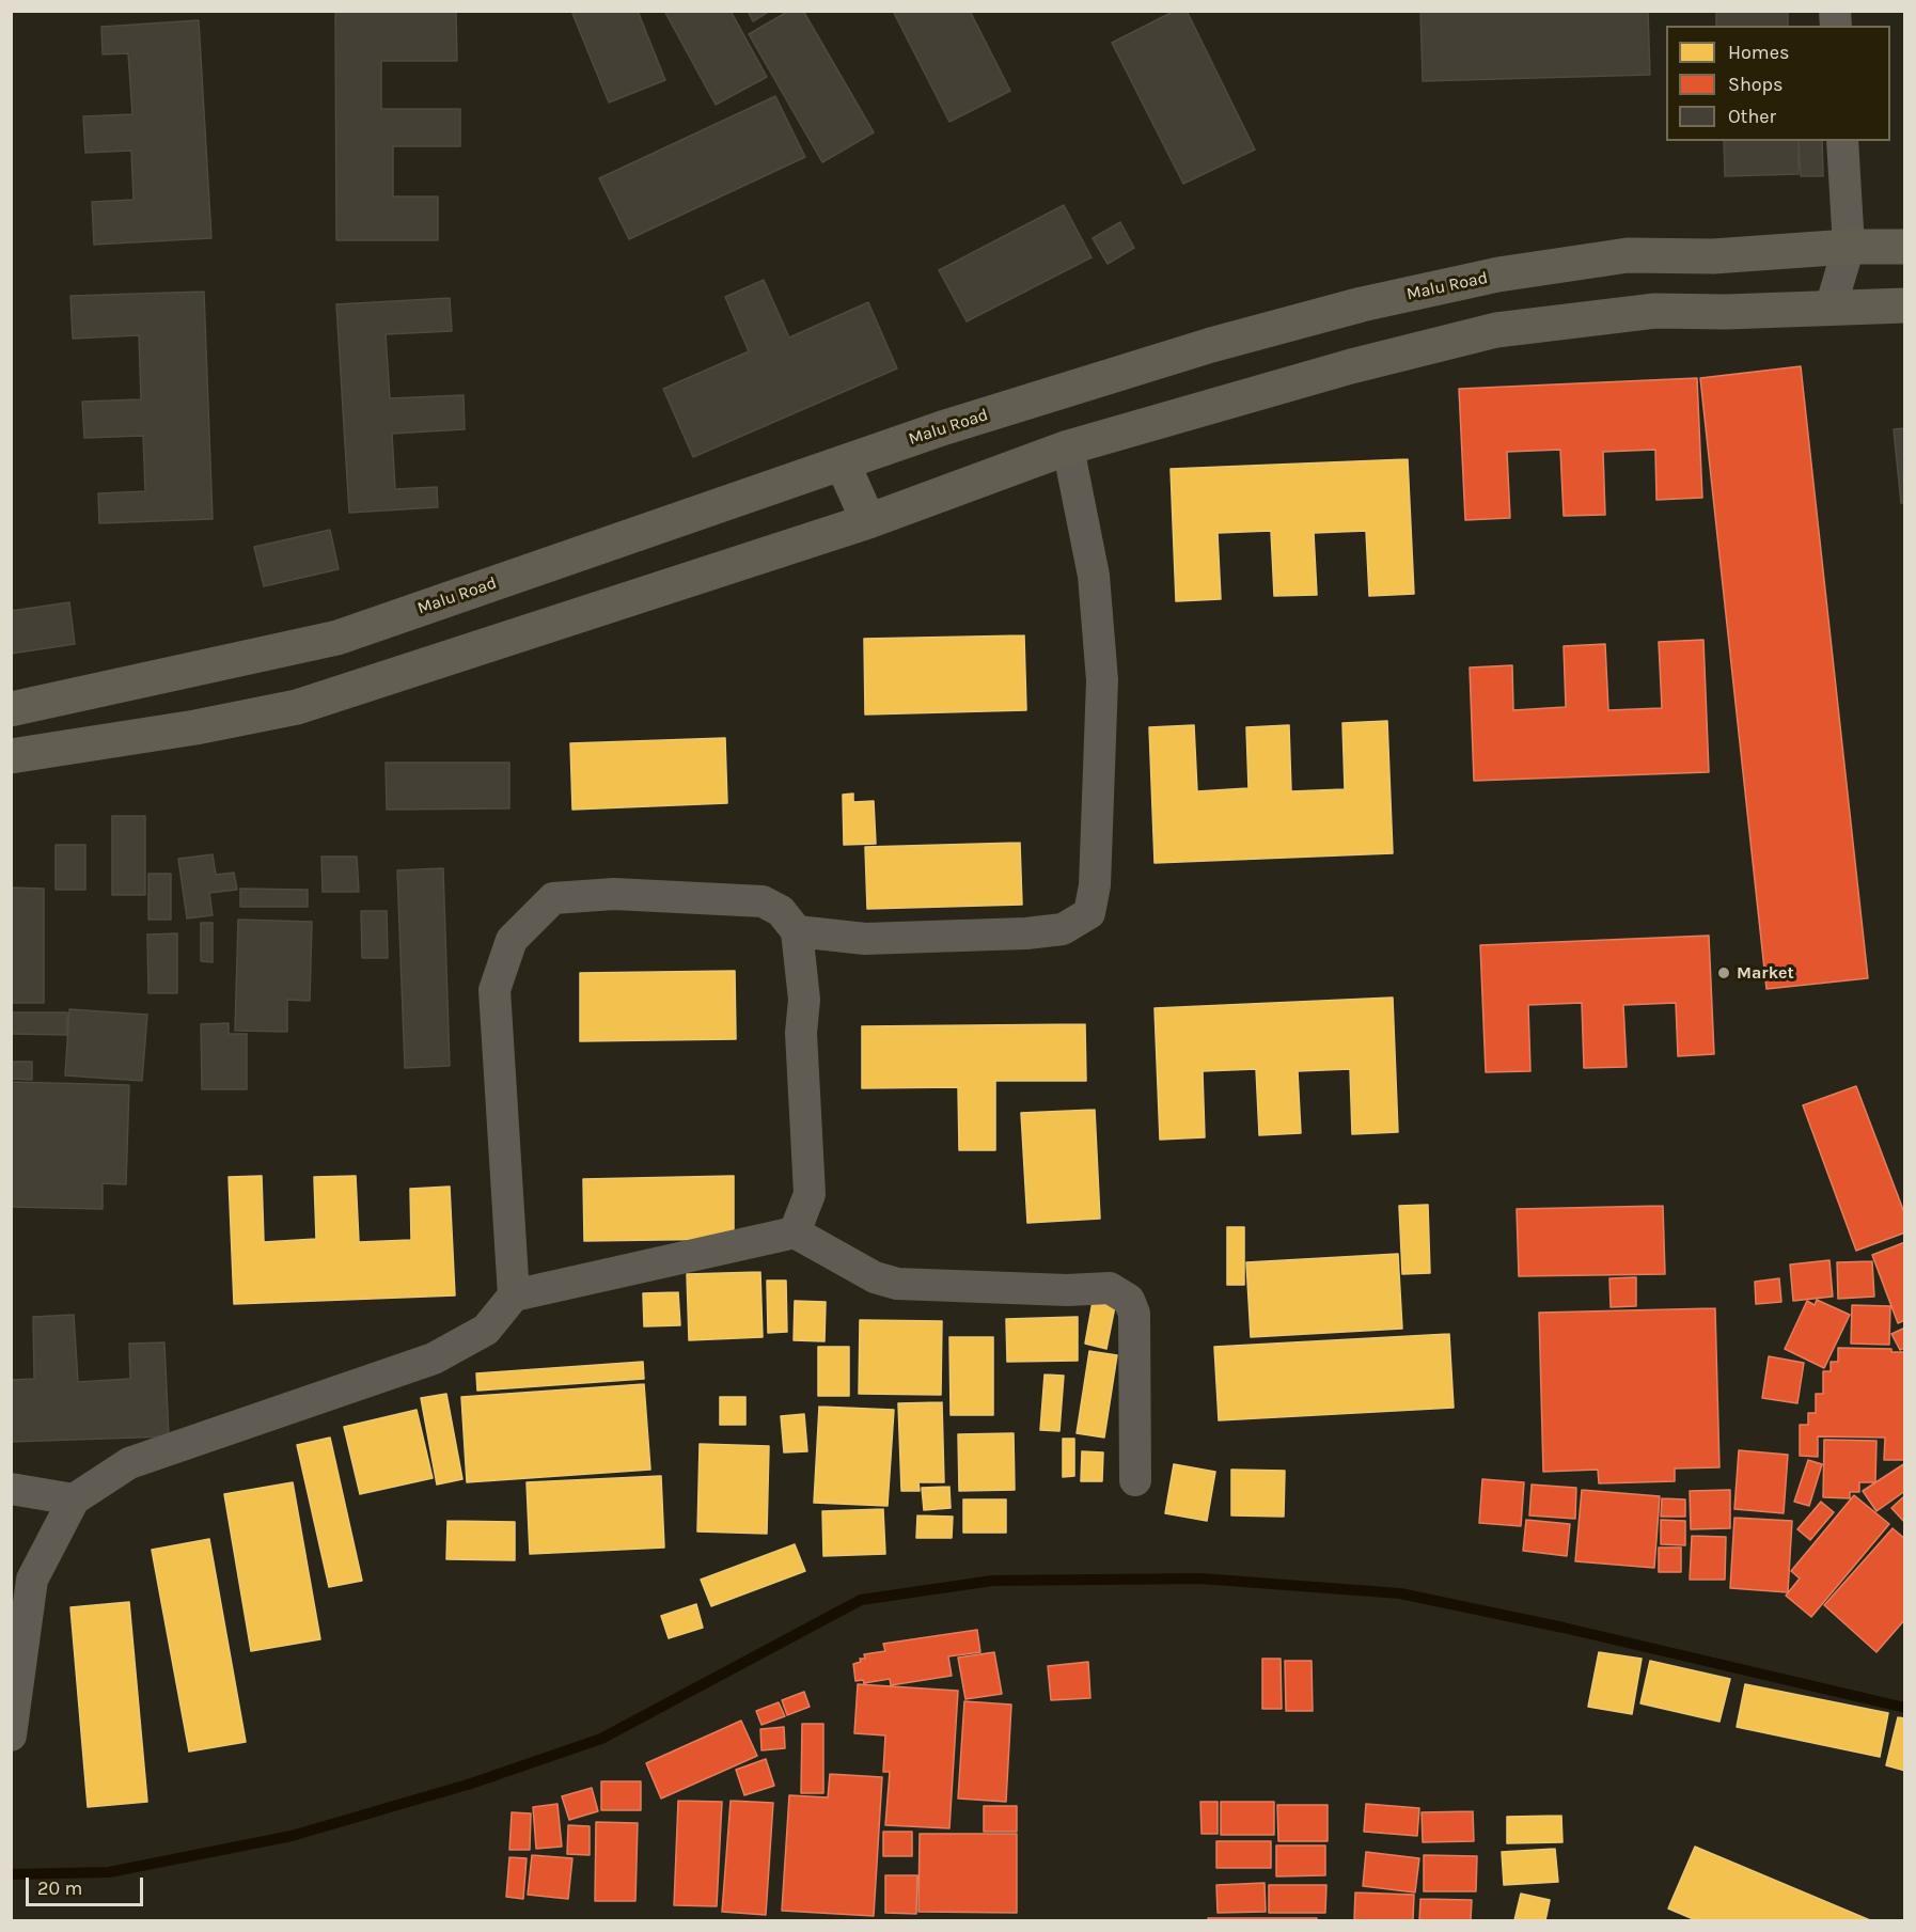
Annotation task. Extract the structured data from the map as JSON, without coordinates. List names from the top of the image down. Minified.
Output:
{"streets":{"main road":["Malu Road"]},"places":["Market"],"legend":["Homes","Shops","Other"],"scale_bar":"20 m"}
